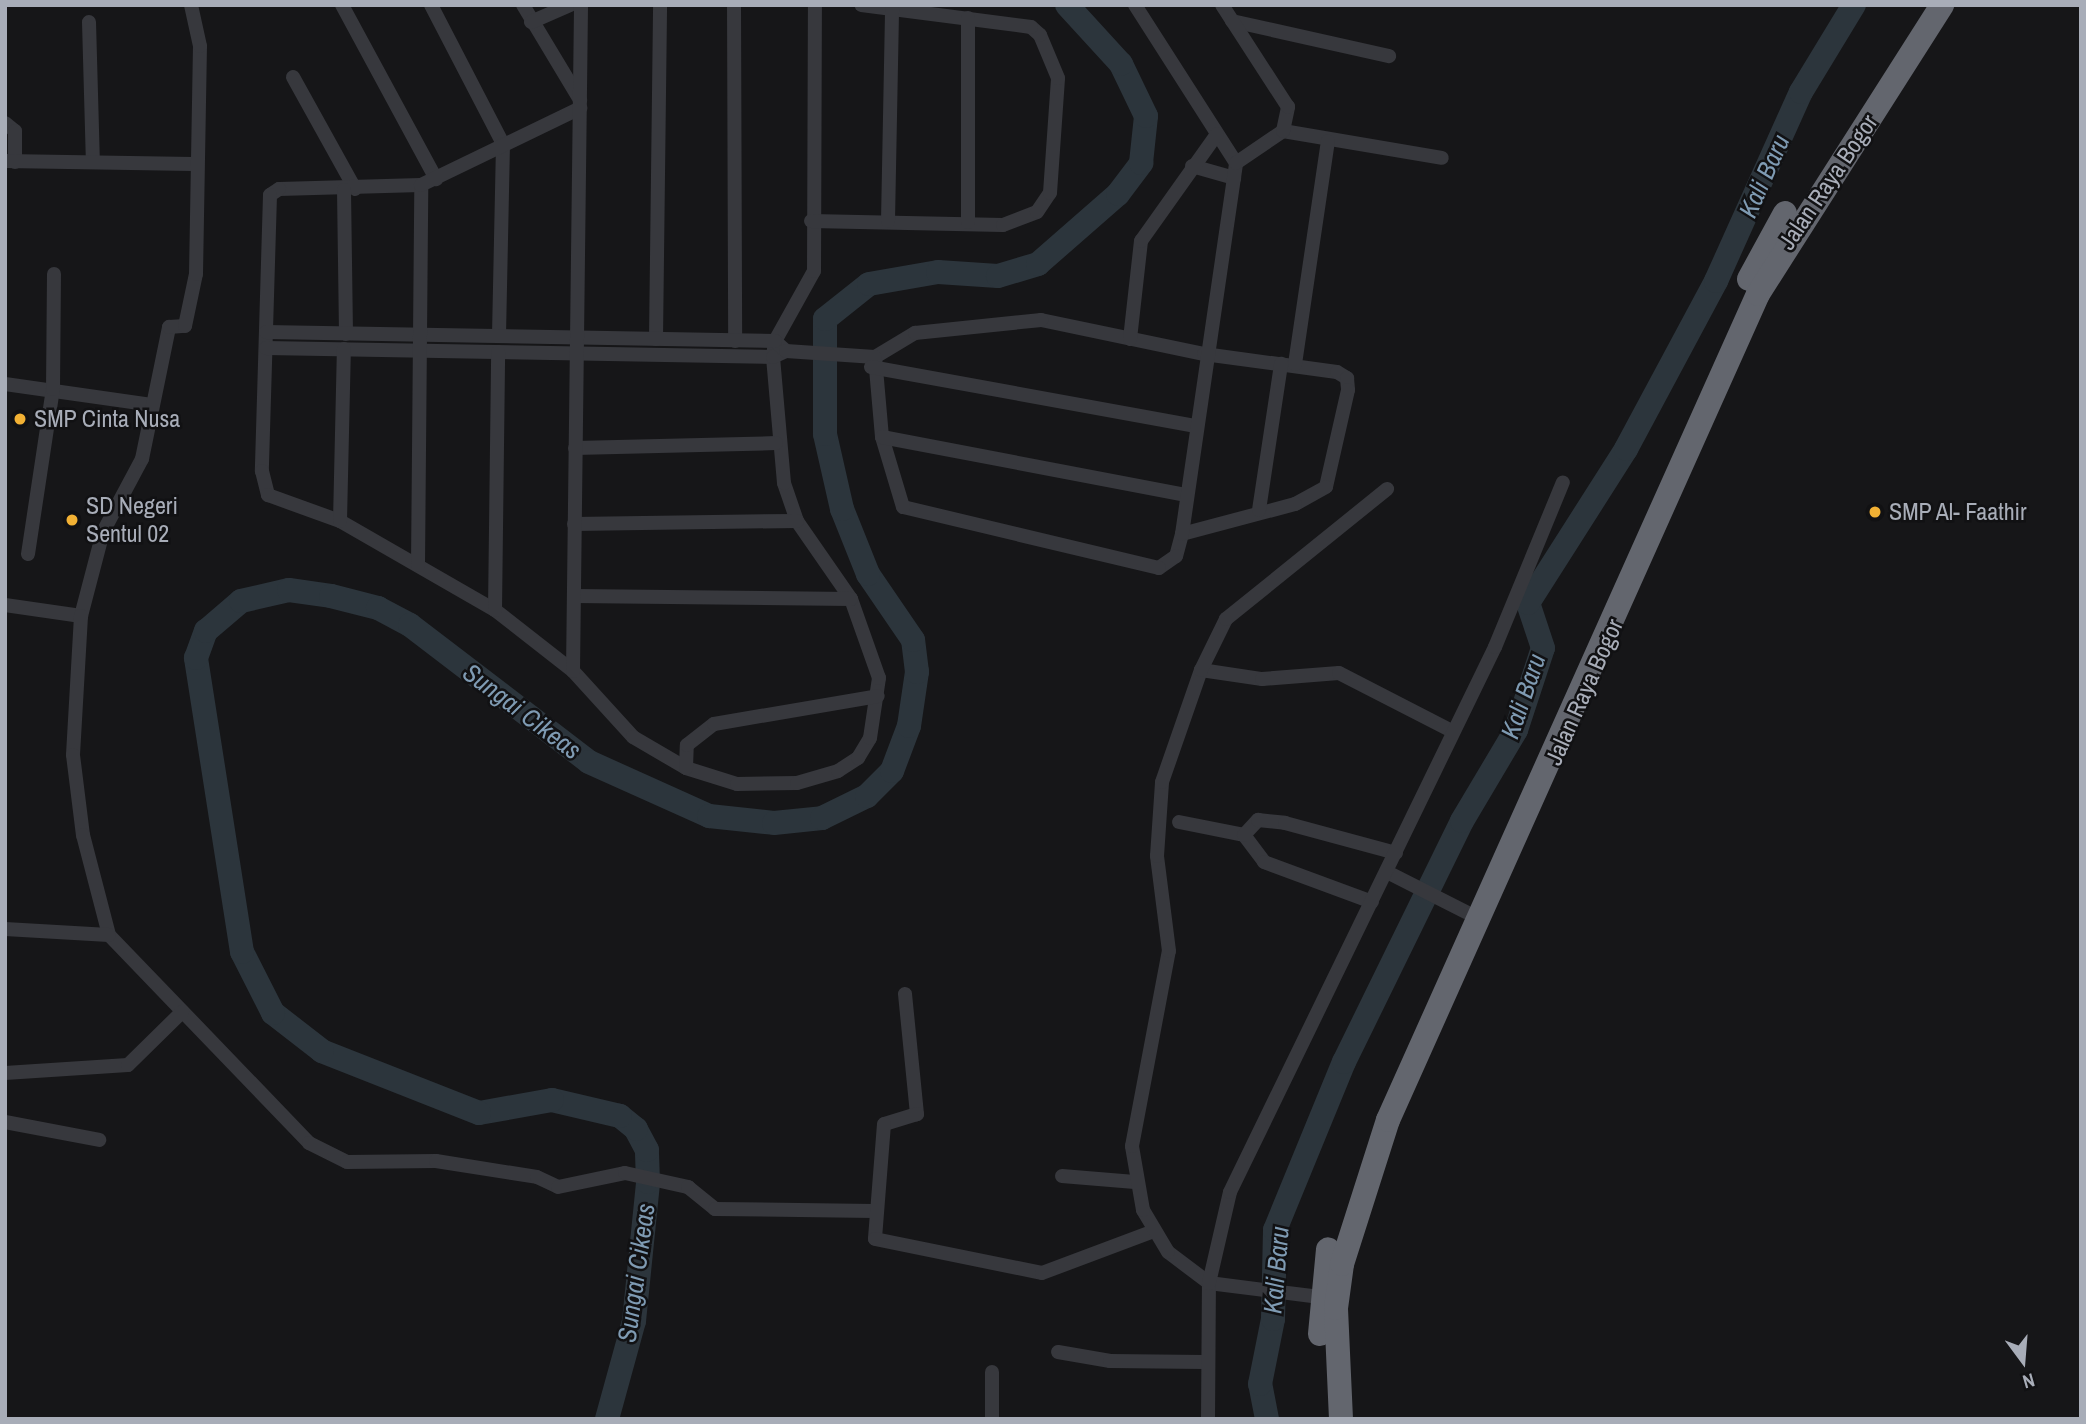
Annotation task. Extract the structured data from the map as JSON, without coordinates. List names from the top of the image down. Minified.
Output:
{"streets":{"highway":["Jalan Raya Bogor"]},"water":["Kali Baru","Sungai Cikeas"],"places":["SMP Cinta Nusa","SMP Al- Faathir","SD Negeri Sentul 02"],"north":"bottom"}
